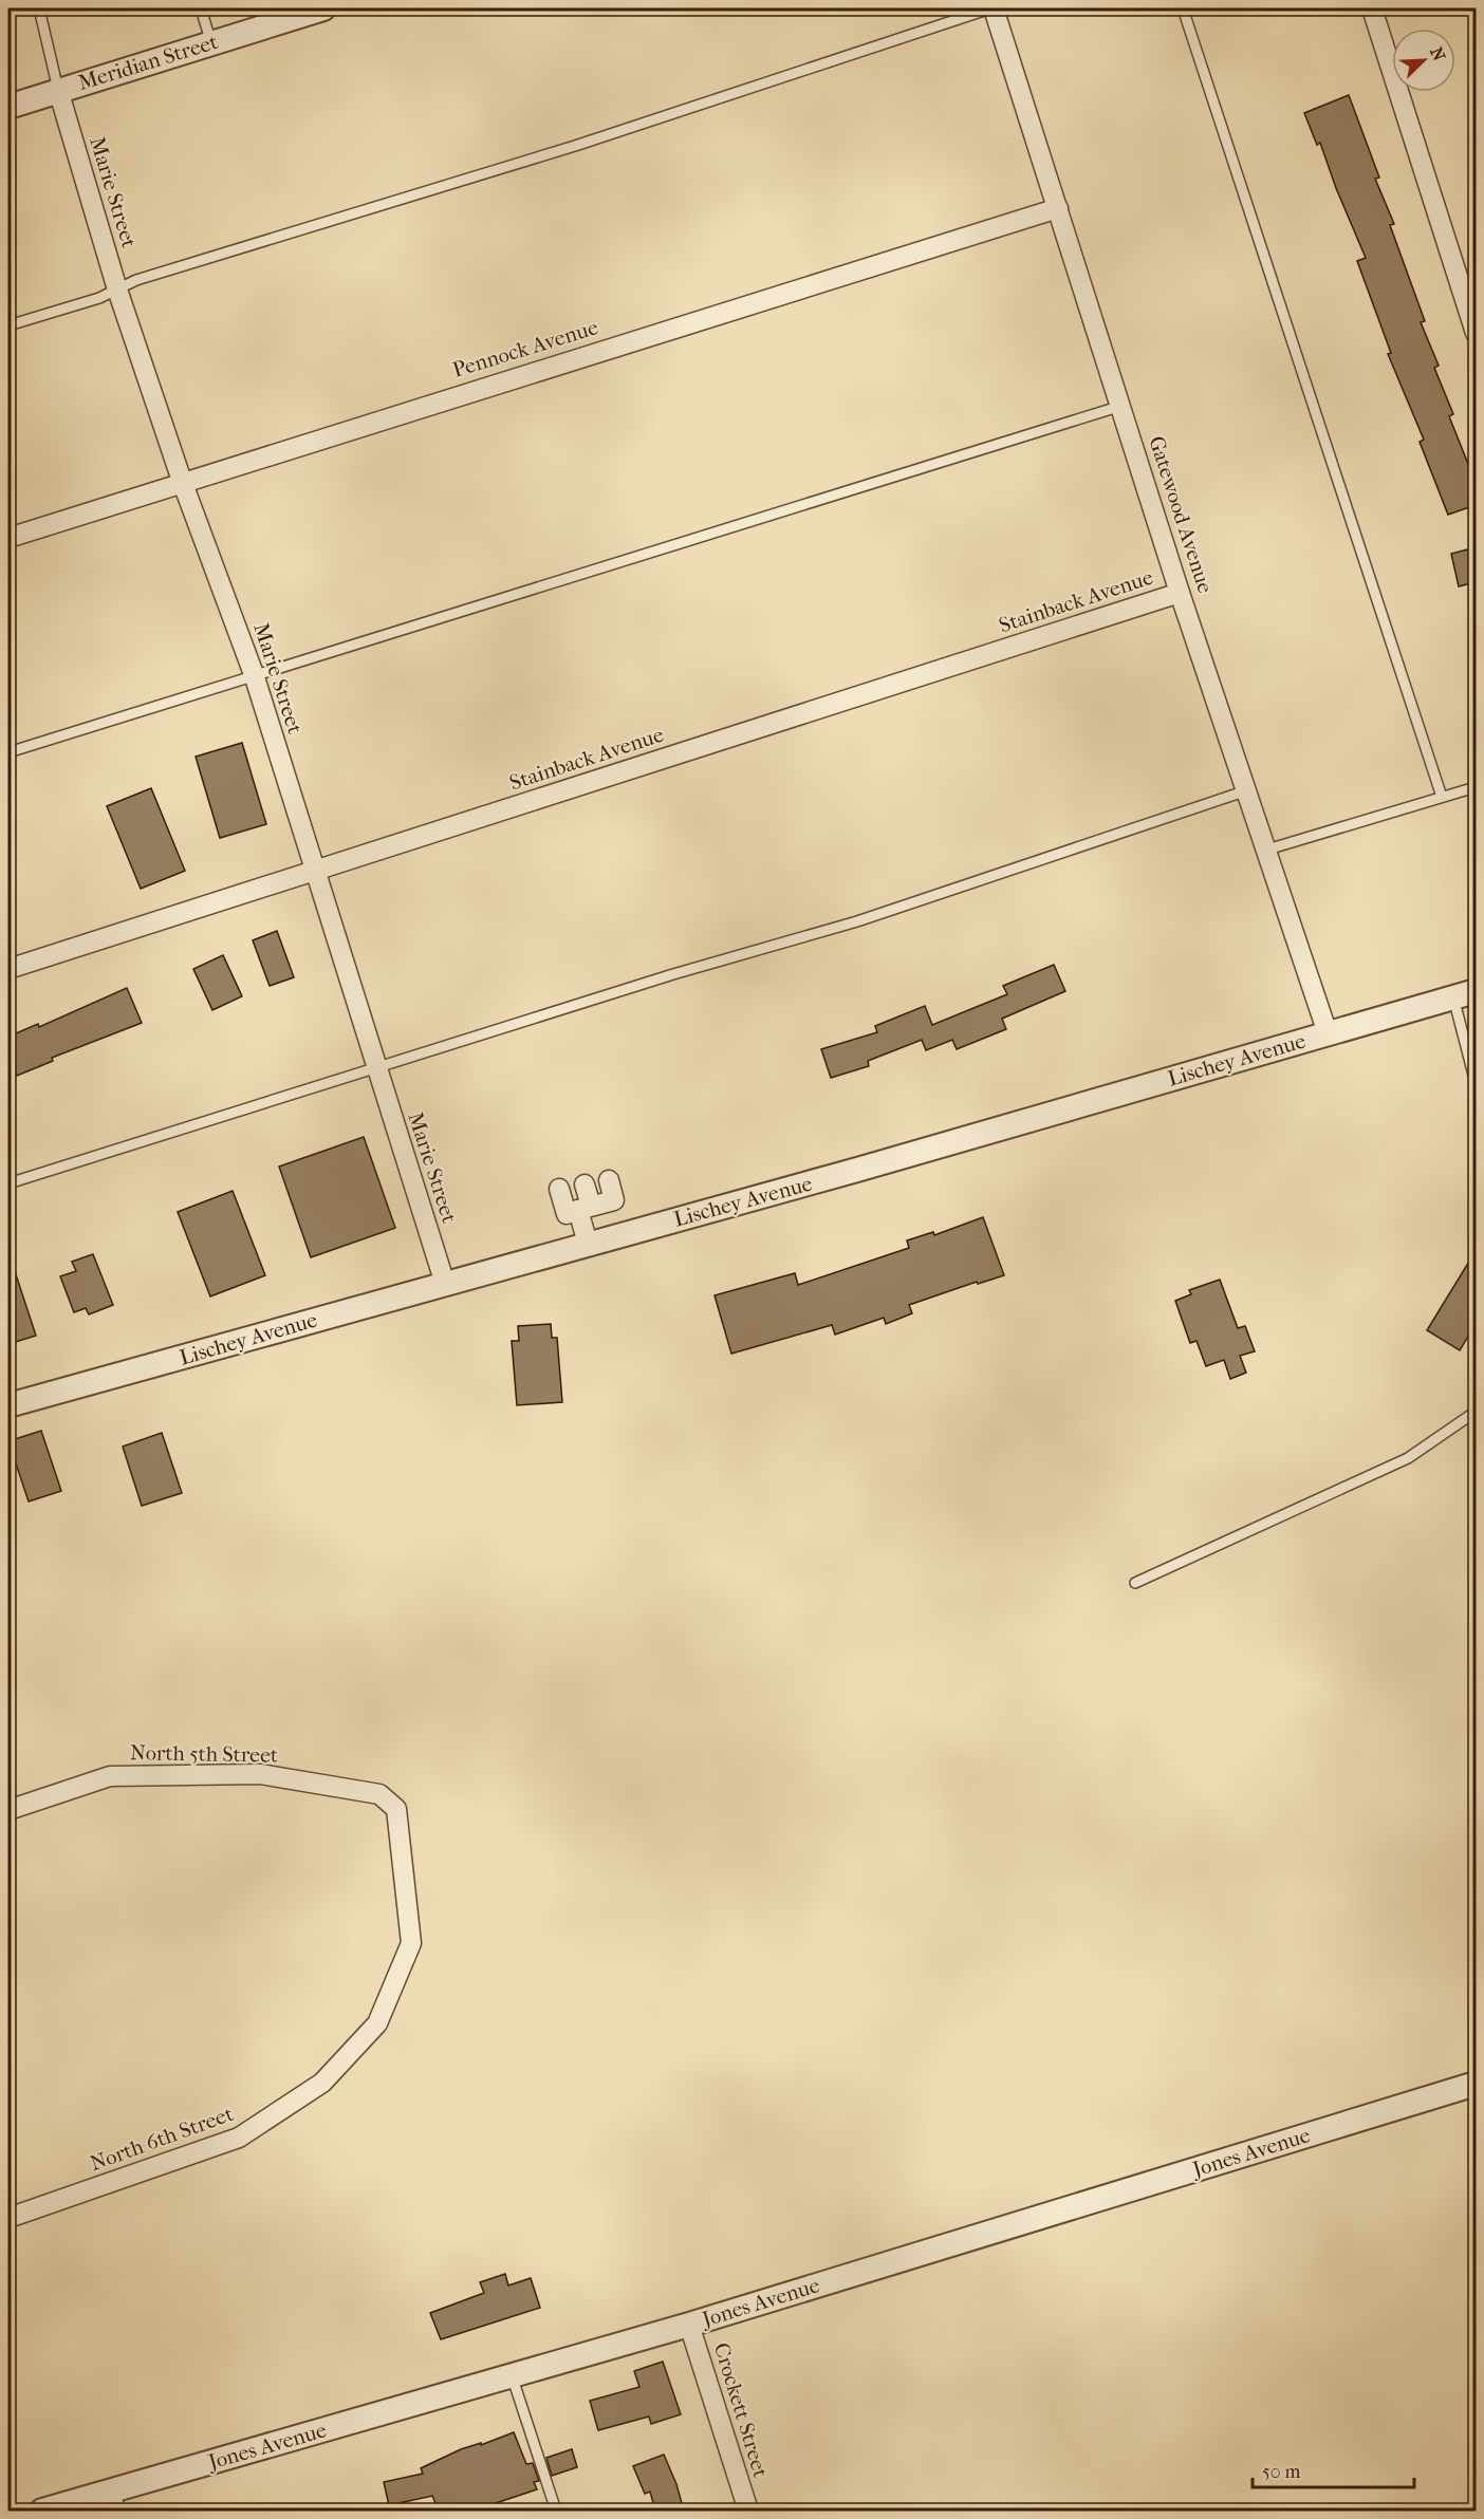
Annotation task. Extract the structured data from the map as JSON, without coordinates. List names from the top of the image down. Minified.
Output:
{"streets":{"street":["Meridian Street","Marie Street","Pennock Avenue","Gatewood Avenue","Stainback Avenue","Lischey Avenue","North 5th Street","North 6th Street","Jones Avenue","Crockett Street"]},"crossings":[["Meridian Street","Marie Street"],["Marie Street","Pennock Avenue"],["Marie Street","Stainback Avenue"],["Marie Street","Lischey Avenue"],["Pennock Avenue","Gatewood Avenue"],["Gatewood Avenue","Stainback Avenue"],["Gatewood Avenue","Lischey Avenue"],["North 5th Street","North 6th Street"],["Jones Avenue","Crockett Street"]],"scale_bar":"50 m","north":"top right"}
